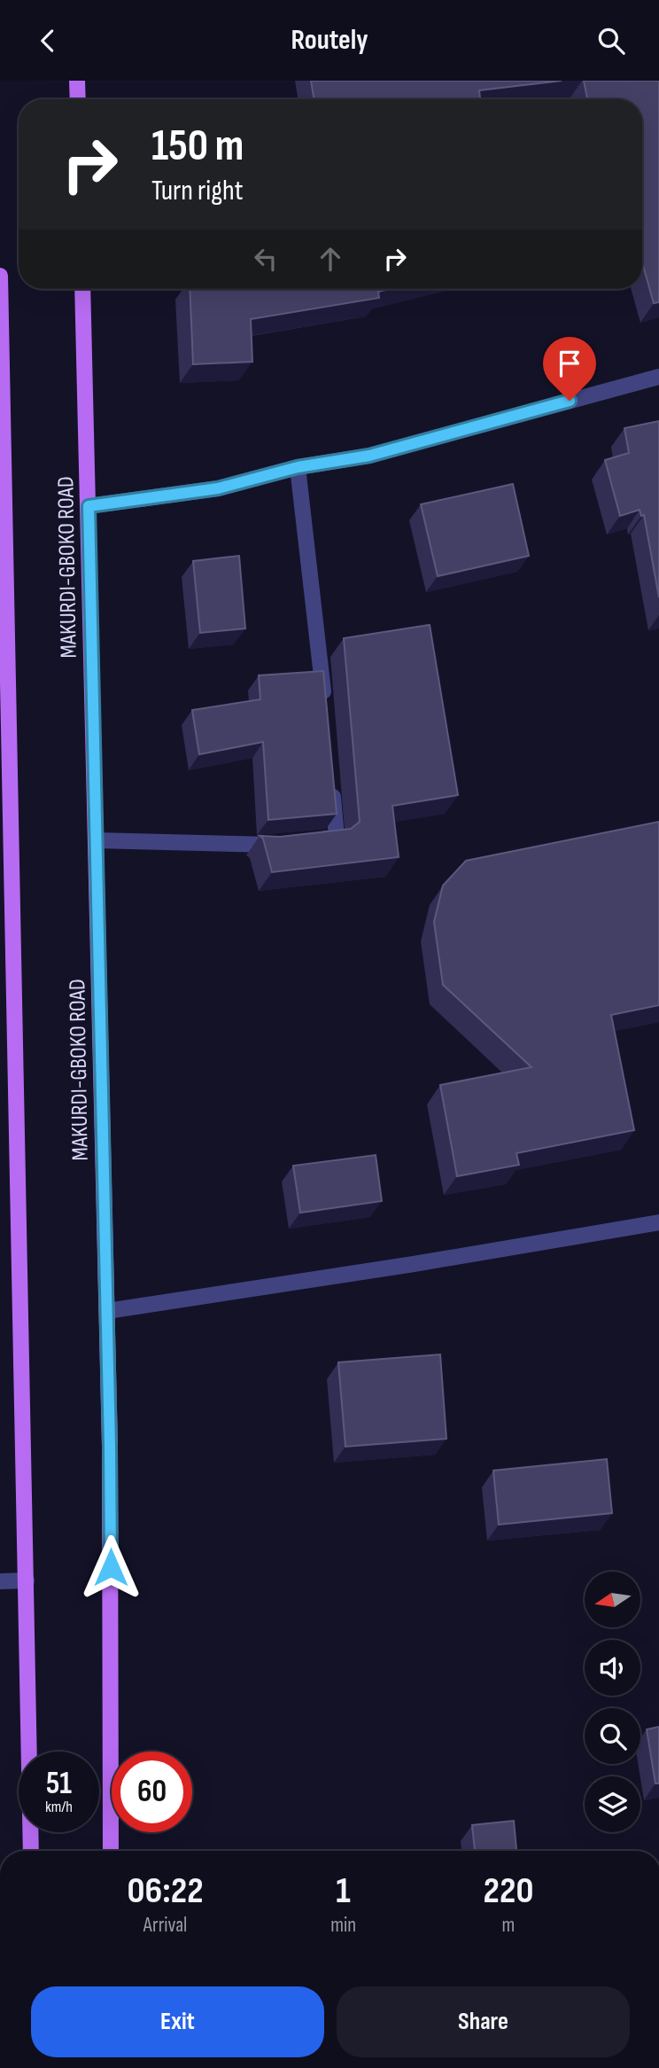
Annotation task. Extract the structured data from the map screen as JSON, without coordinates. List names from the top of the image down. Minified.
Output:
{"streets":{"main road":["MAKURDI-GBOKO ROAD"]},"north":"left","page":{"header":"Routely","turn":["150 m","Turn right"],"speed":"51 km/h","limit":"60","eta":["06:22","Arrival","1","min","220","m"],"buttons":["Exit","Share"]}}
